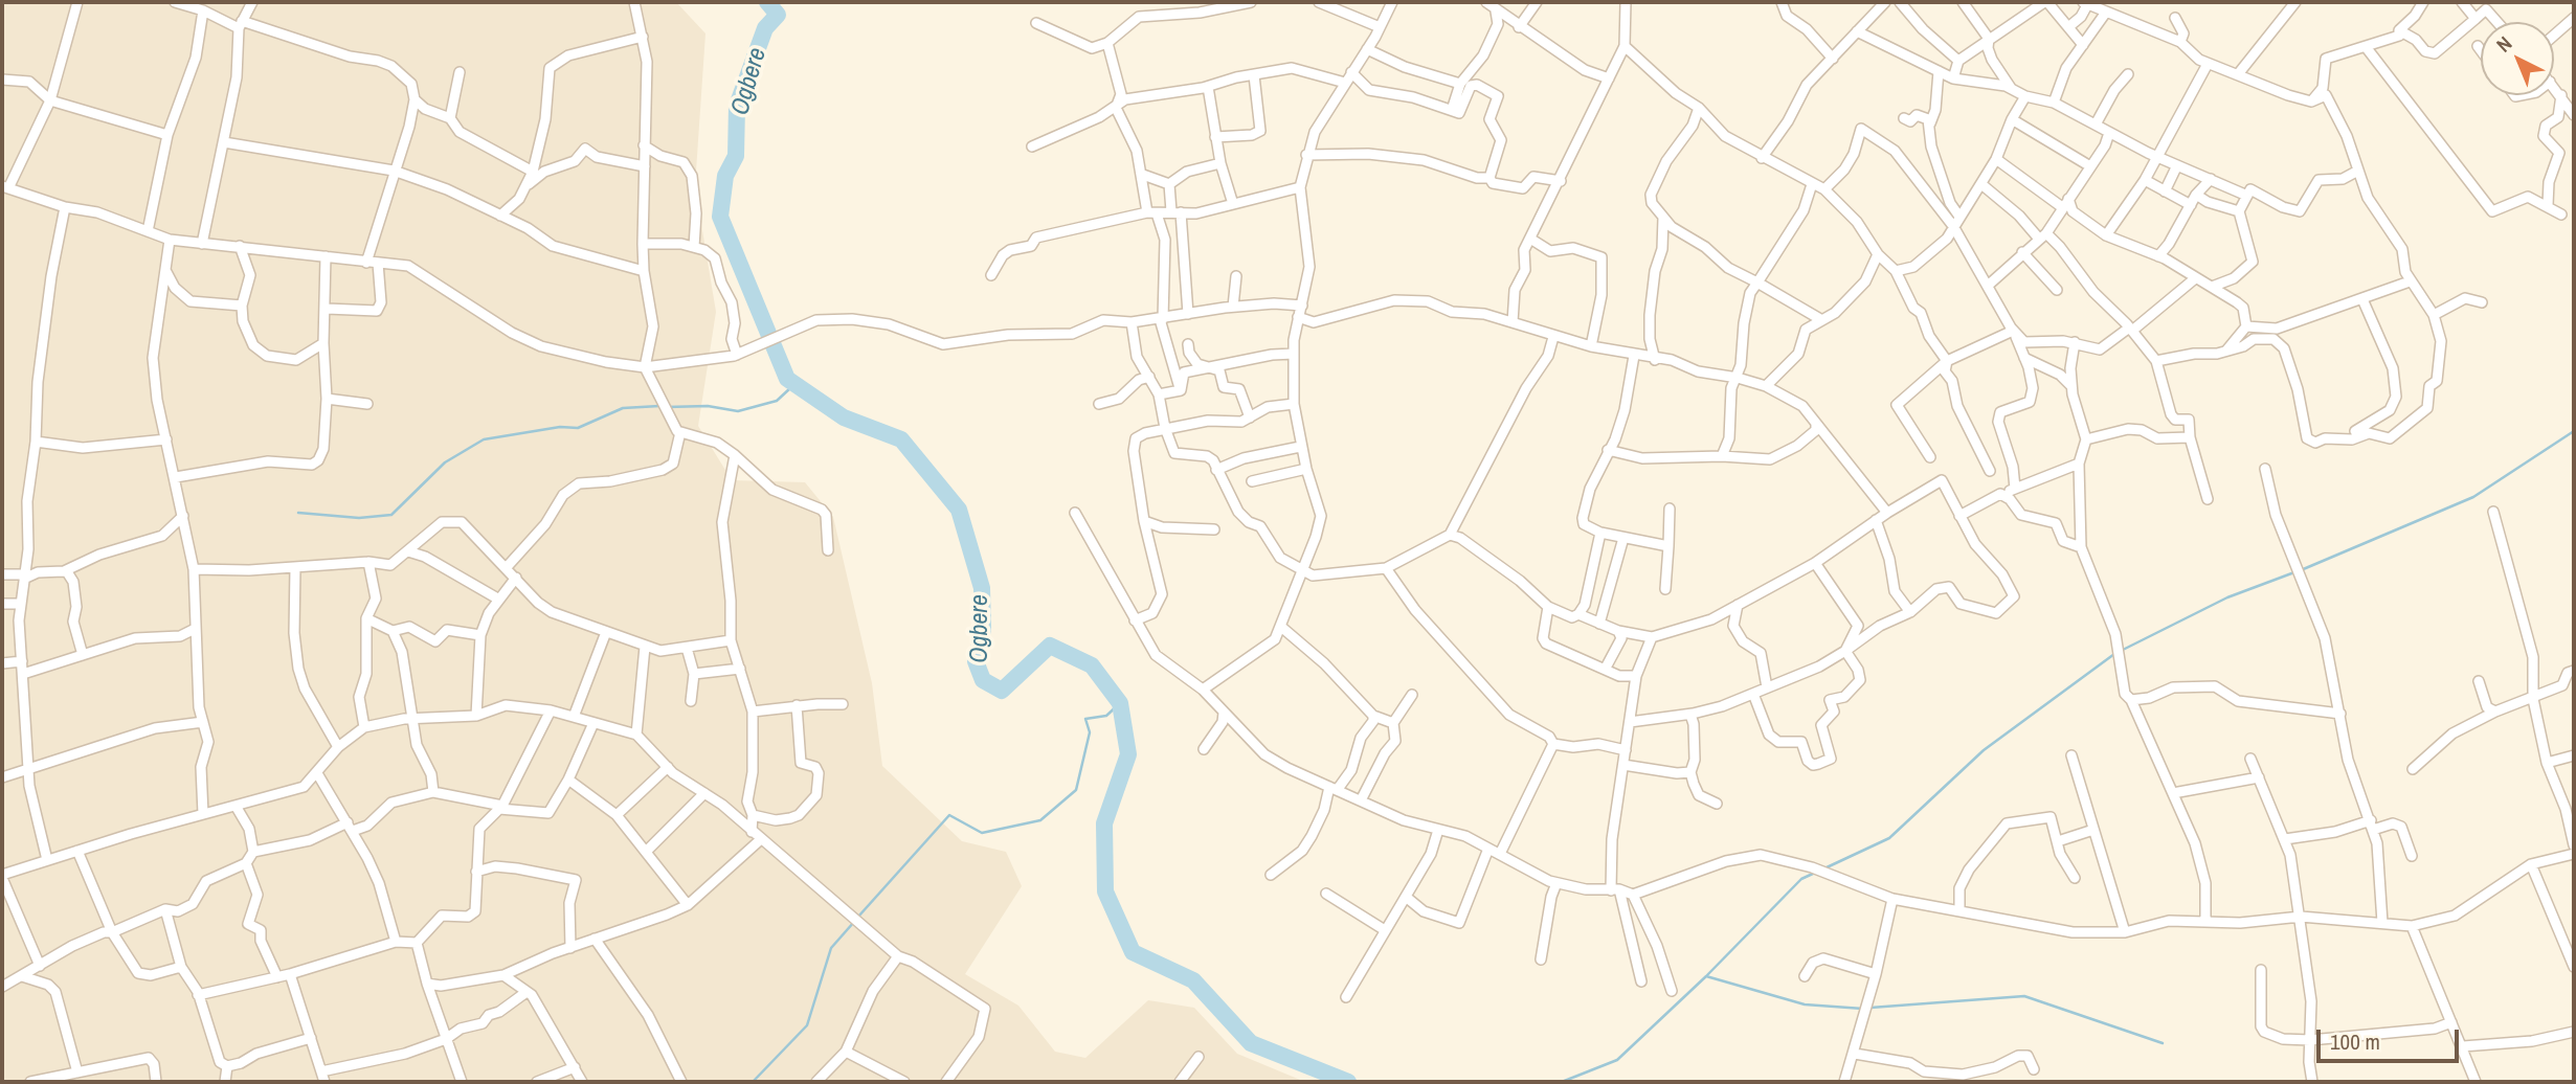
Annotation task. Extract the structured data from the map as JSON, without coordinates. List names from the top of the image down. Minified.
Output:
{"water":["Ogbere"],"scale_bar":"100 m","north":"top left"}
